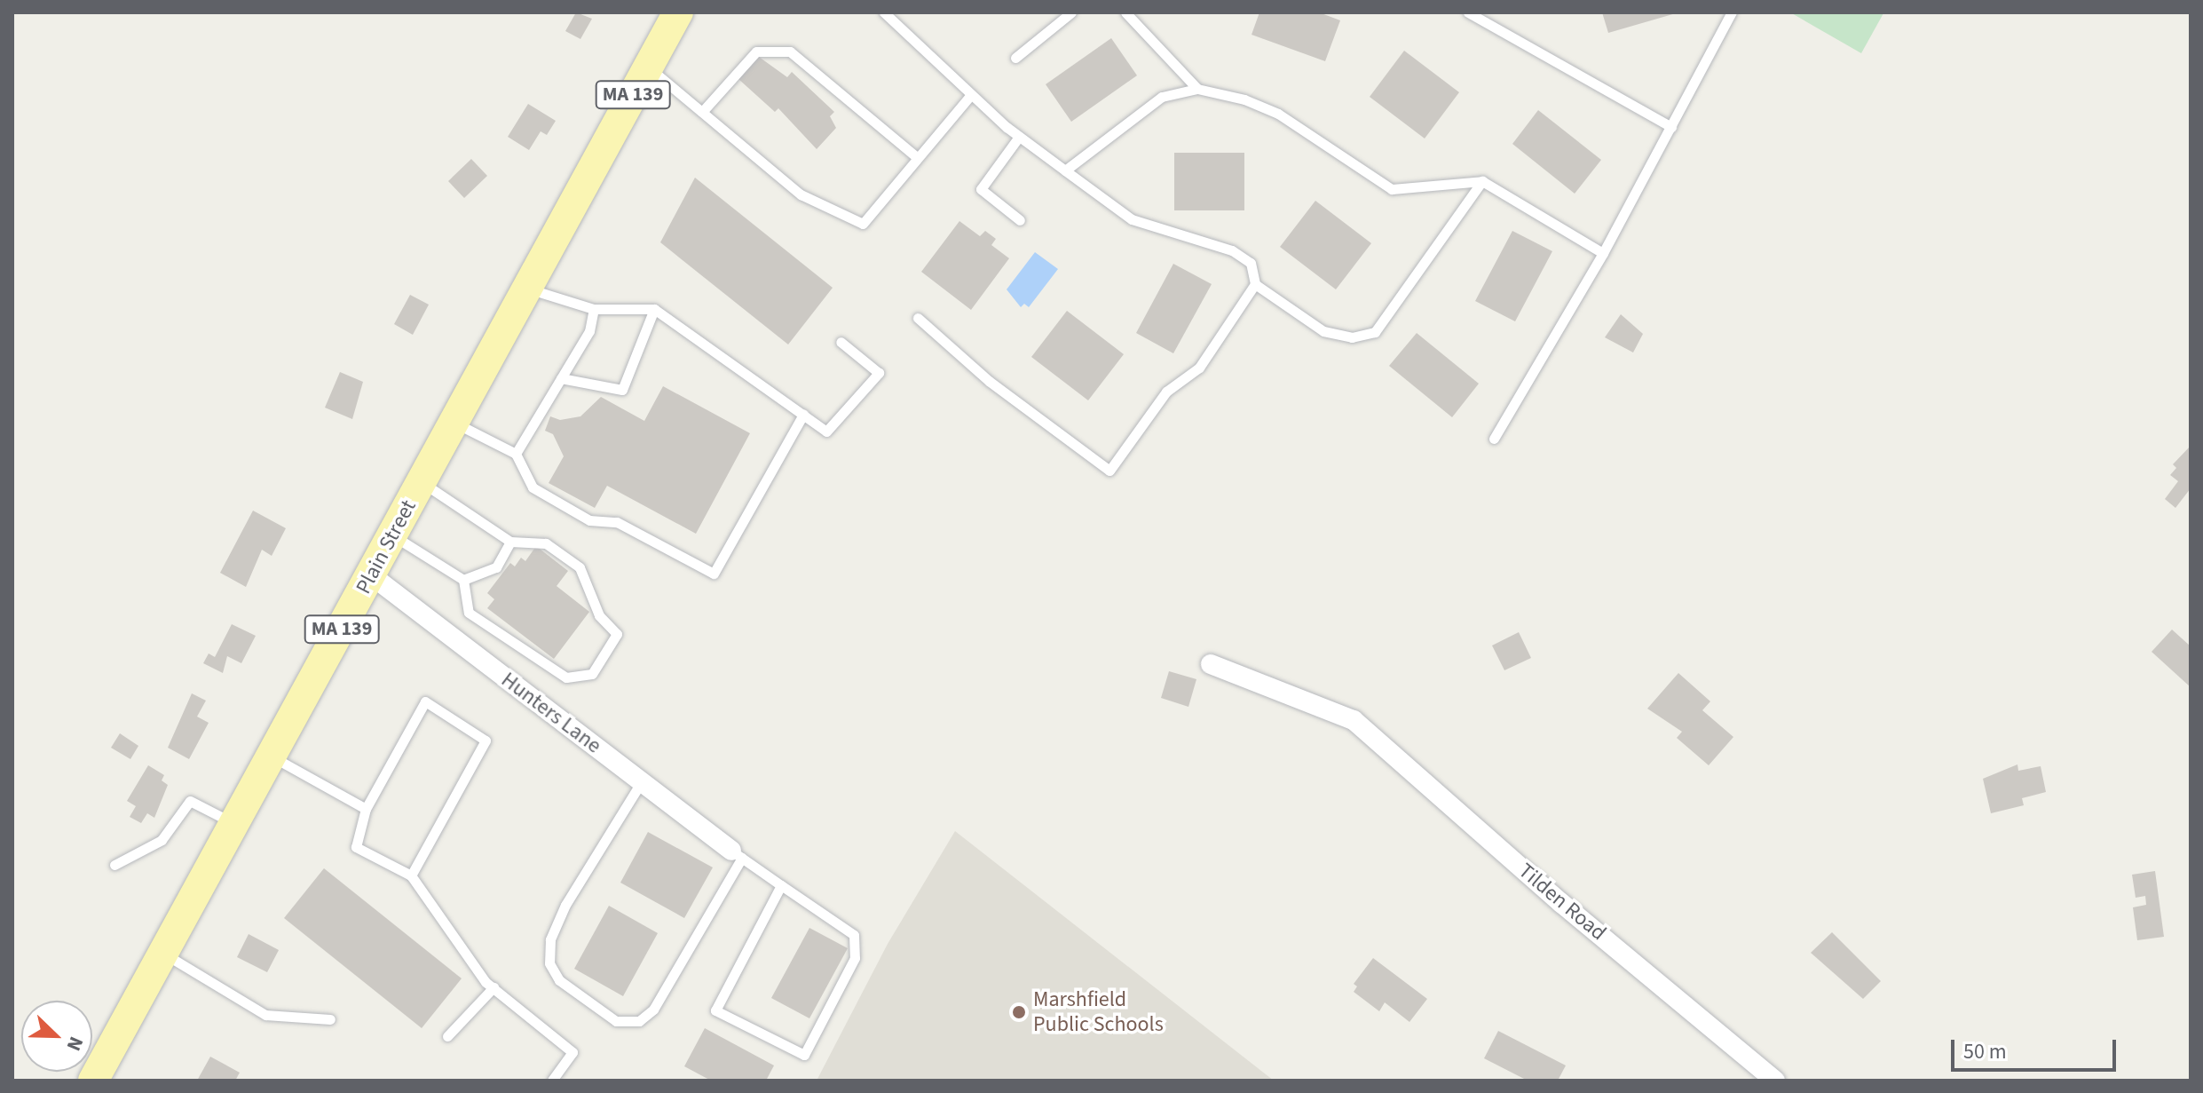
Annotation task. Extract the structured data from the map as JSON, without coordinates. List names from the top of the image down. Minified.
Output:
{"streets":{"main road":["MA 139","Plain Street"],"street":["Hunters Lane","Tilden Road"]},"crossings":[["Plain Street","Hunters Lane"]],"places":["Marshfield Public Schools"],"scale_bar":"50 m","north":"bottom right"}
